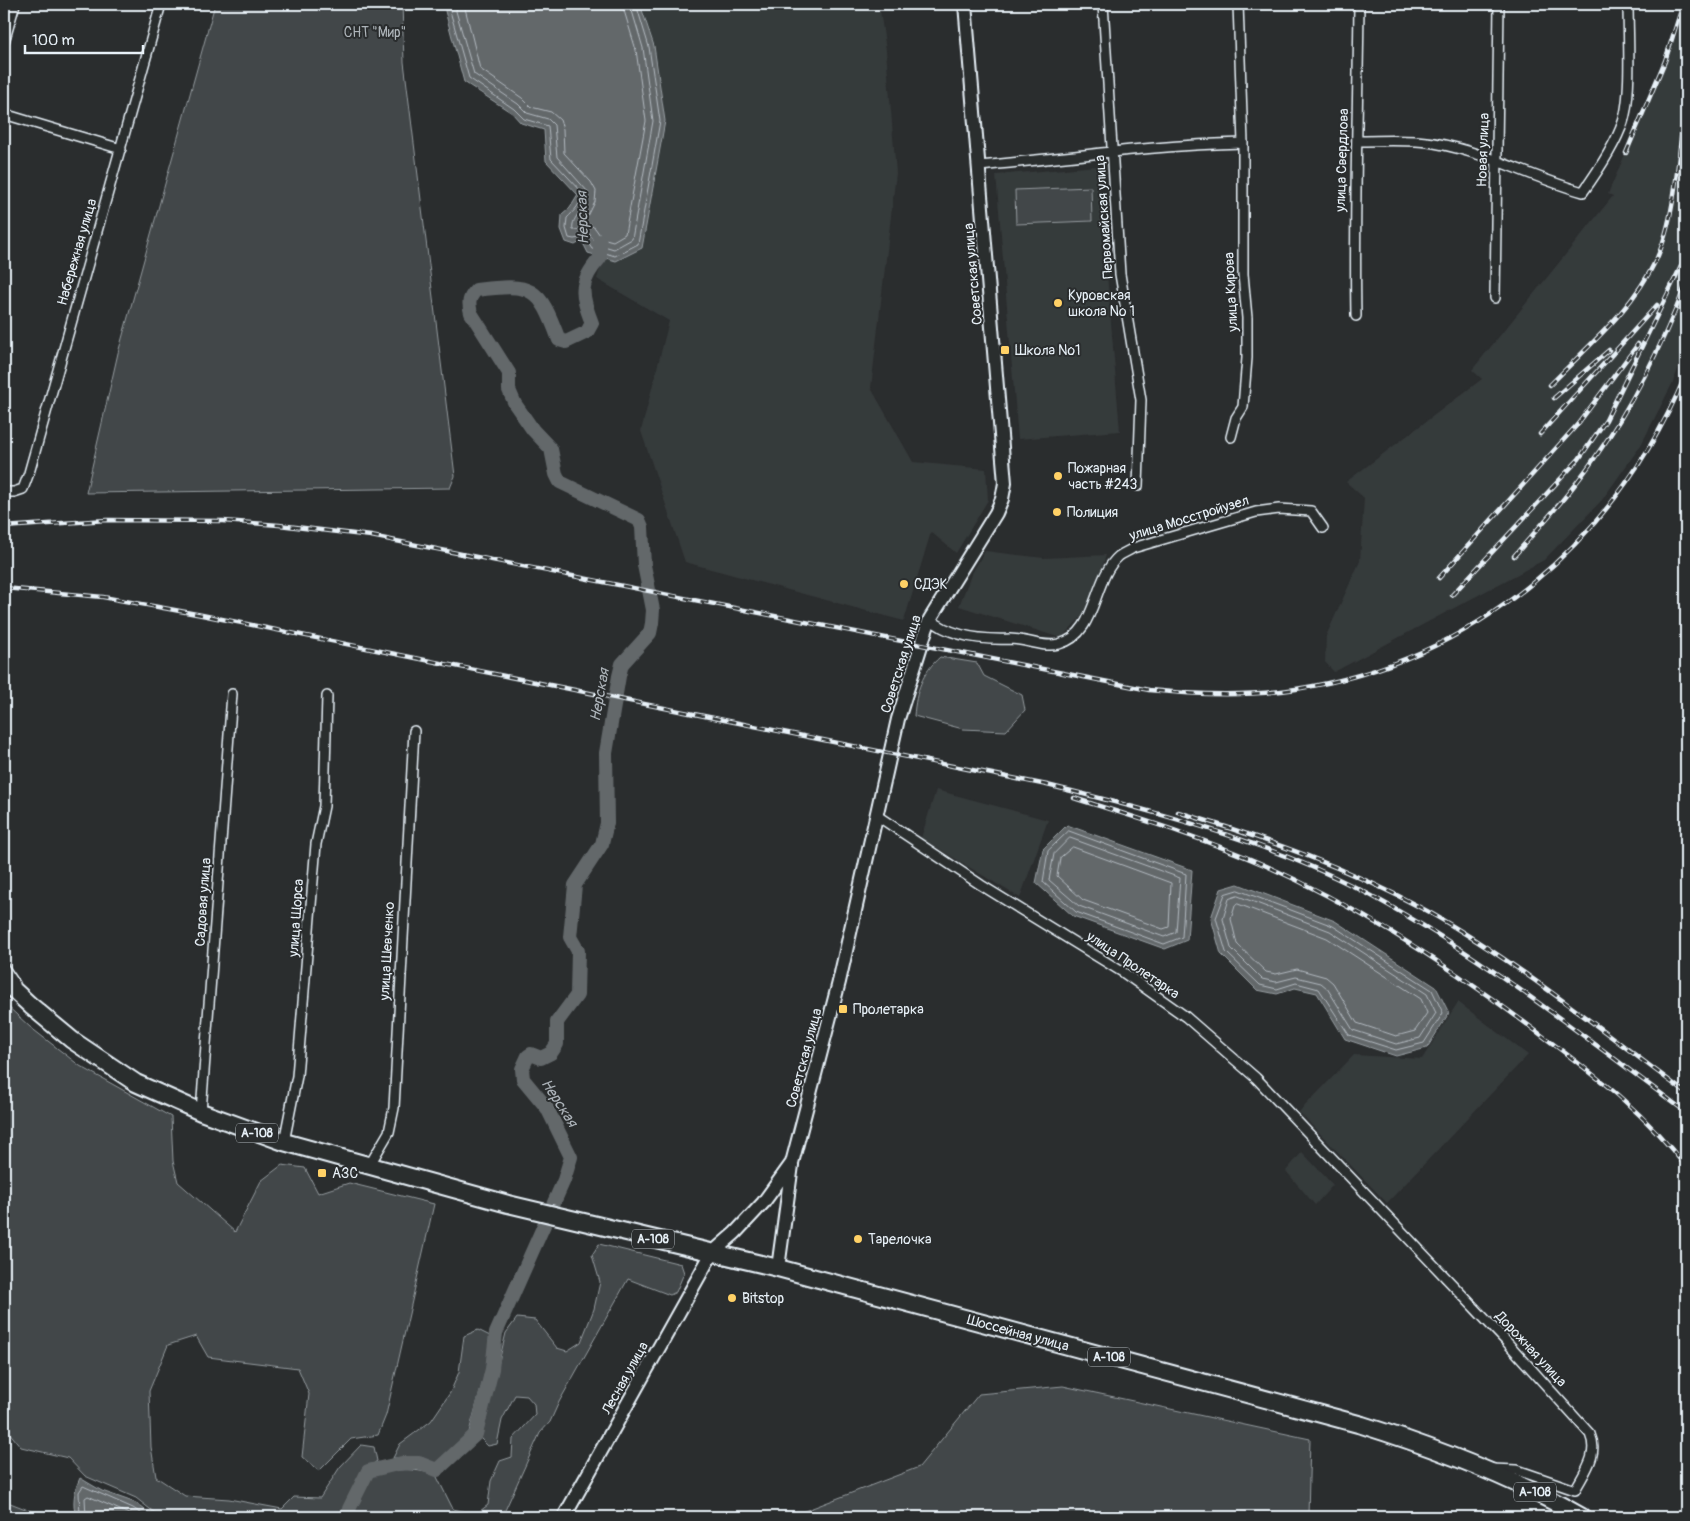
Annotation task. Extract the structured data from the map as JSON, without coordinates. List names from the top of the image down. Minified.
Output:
{"streets":{"highway":["А-108","Шоссейная улица"],"street":["Новая улица","улица Свердлова","Первомайская улица","Набережная улица","Советская улица","улица Кирова","улица Мосстройузел","Садовая улица","улица Щорса","улица Шевченко","улица Пролетарка","Дорожная улица","Лесная улица"]},"crossings":[["Советская улица","улица Мосстройузел"],["Советская улица","улица Пролетарка"],["Советская улица","Шоссейная улица"],["Советская улица","Лесная улица"],["Садовая улица","А-108"],["улица Щорса","А-108"],["улица Шевченко","А-108"],["улица Шевченко","Шоссейная улица"],["улица Пролетарка","Дорожная улица"],["А-108","Шоссейная улица"],["А-108","Дорожная улица"],["Шоссейная улица","Дорожная улица"],["Шоссейная улица","Лесная улица"]],"water":["Нерская"],"parks":["СНТ \"Мир\""],"places":{"other":["Куровская школа № 1","Пожарная часть #243","Полиция","СДЭК","Тарелочка","Bitstop"],"transit":["Школа №1","Пролетарка","АЗС"]},"scale_bar":"100 m"}
